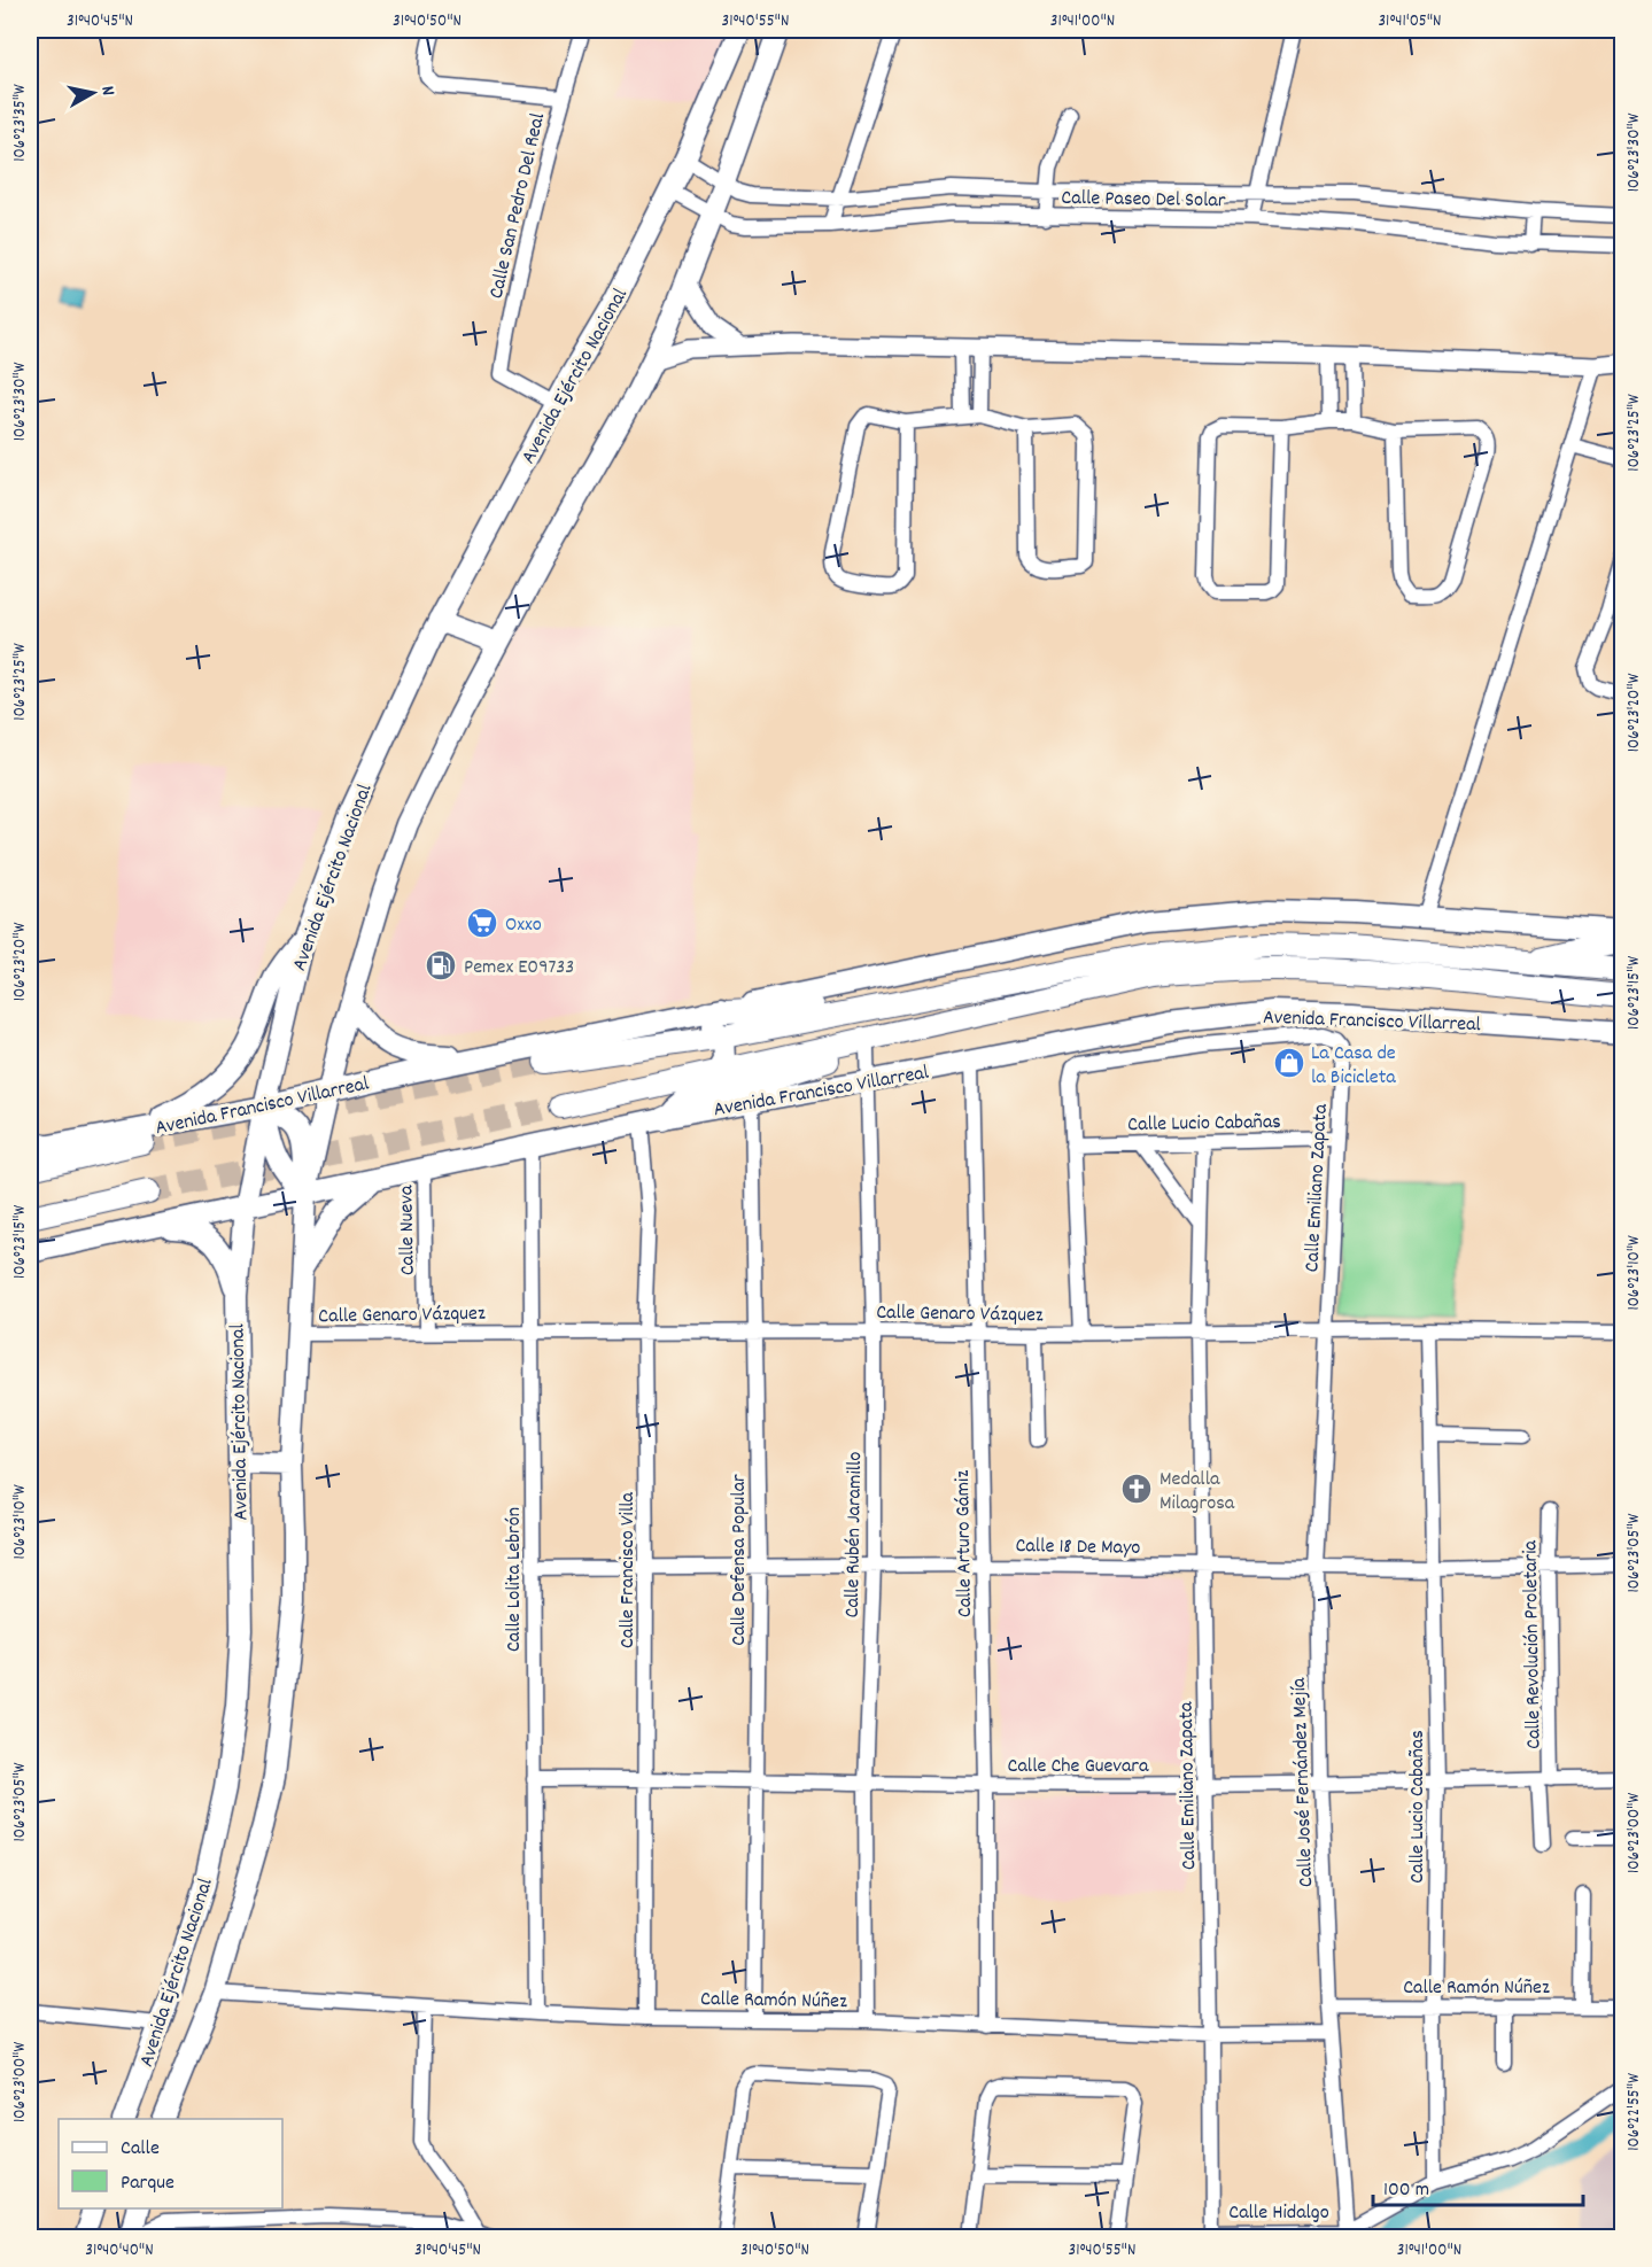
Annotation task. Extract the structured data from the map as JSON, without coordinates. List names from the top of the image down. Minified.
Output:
{"streets":{"highway":["Avenida Francisco Villarreal"],"main road":["Avenida Ejército Nacional"],"street":["Calle Paseo Del Solar","Calle San Pedro Del Real","Calle Lucio Cabañas","Calle Emiliano Zapata","Calle Nueva","Calle Genaro Vázquez","Calle Rubén Jaramillo","Calle Arturo Gámiz","Calle 18 De Mayo","Calle Defensa Popular","Calle Francisco Villa","Calle Lolita Lebrón","Calle Revolución Proletaria","Calle Che Guevara","Calle José Fernández Mejía","Calle Ramón Núñez","Calle Hidalgo"]},"crossings":[["Calle Paseo Del Solar","Avenida Ejército Nacional"],["Calle San Pedro Del Real","Avenida Ejército Nacional"],["Avenida Ejército Nacional","Avenida Francisco Villarreal"],["Avenida Ejército Nacional","Calle Genaro Vázquez"],["Avenida Ejército Nacional","Calle Ramón Núñez"],["Avenida Francisco Villarreal","Calle Nueva"],["Avenida Francisco Villarreal","Calle Rubén Jaramillo"],["Avenida Francisco Villarreal","Calle Arturo Gámiz"],["Avenida Francisco Villarreal","Calle Defensa Popular"],["Avenida Francisco Villarreal","Calle Francisco Villa"],["Avenida Francisco Villarreal","Calle Lolita Lebrón"],["Calle Lucio Cabañas","Calle Emiliano Zapata"],["Calle Lucio Cabañas","Calle Genaro Vázquez"],["Calle Lucio Cabañas","Calle 18 De Mayo"],["Calle Lucio Cabañas","Calle Che Guevara"],["Calle Lucio Cabañas","Calle Ramón Núñez"],["Calle Emiliano Zapata","Calle Genaro Vázquez"],["Calle Emiliano Zapata","Calle 18 De Mayo"],["Calle Emiliano Zapata","Calle Che Guevara"],["Calle Emiliano Zapata","Calle José Fernández Mejía"],["Calle Emiliano Zapata","Calle Ramón Núñez"],["Calle Emiliano Zapata","Calle Hidalgo"],["Calle Nueva","Calle Genaro Vázquez"],["Calle Genaro Vázquez","Calle Rubén Jaramillo"],["Calle Genaro Vázquez","Calle Arturo Gámiz"],["Calle Genaro Vázquez","Calle Defensa Popular"],["Calle Genaro Vázquez","Calle Francisco Villa"],["Calle Genaro Vázquez","Calle Lolita Lebrón"],["Calle Genaro Vázquez","Calle José Fernández Mejía"],["Calle Rubén Jaramillo","Calle 18 De Mayo"],["Calle Rubén Jaramillo","Calle Che Guevara"],["Calle Rubén Jaramillo","Calle Ramón Núñez"],["Calle Arturo Gámiz","Calle 18 De Mayo"],["Calle Arturo Gámiz","Calle Che Guevara"],["Calle Arturo Gámiz","Calle Ramón Núñez"],["Calle 18 De Mayo","Calle Defensa Popular"],["Calle 18 De Mayo","Calle Francisco Villa"],["Calle 18 De Mayo","Calle Lolita Lebrón"],["Calle 18 De Mayo","Calle Revolución Proletaria"],["Calle 18 De Mayo","Calle José Fernández Mejía"],["Calle Defensa Popular","Calle Che Guevara"],["Calle Defensa Popular","Calle Ramón Núñez"],["Calle Francisco Villa","Calle Che Guevara"],["Calle Francisco Villa","Calle Ramón Núñez"],["Calle Lolita Lebrón","Calle Che Guevara"],["Calle Lolita Lebrón","Calle Ramón Núñez"],["Calle Revolución Proletaria","Calle Che Guevara"],["Calle Che Guevara","Calle José Fernández Mejía"],["Calle José Fernández Mejía","Calle Ramón Núñez"],["Calle José Fernández Mejía","Calle Hidalgo"]],"places":{"supermarket":["Oxxo"],"fuel station":["Pemex E09733"],"shop":["La Casa de la Bicicleta"],"church":["Medalla Milagrosa"]},"legend":["Calle","Parque"],"scale_bar":"100 m","north":"right","coordinates":["31°40'45\"N","31°40'50\"N","31°40'55\"N","31°41'00\"N","31°41'05\"N","106°23'35\"W","106°23'30\"W","106°23'25\"W","106°23'20\"W","106°23'15\"W","106°23'10\"W","106°23'05\"W","106°23'00\"W","106°22'55\"W","31°40'40\"N"]}
